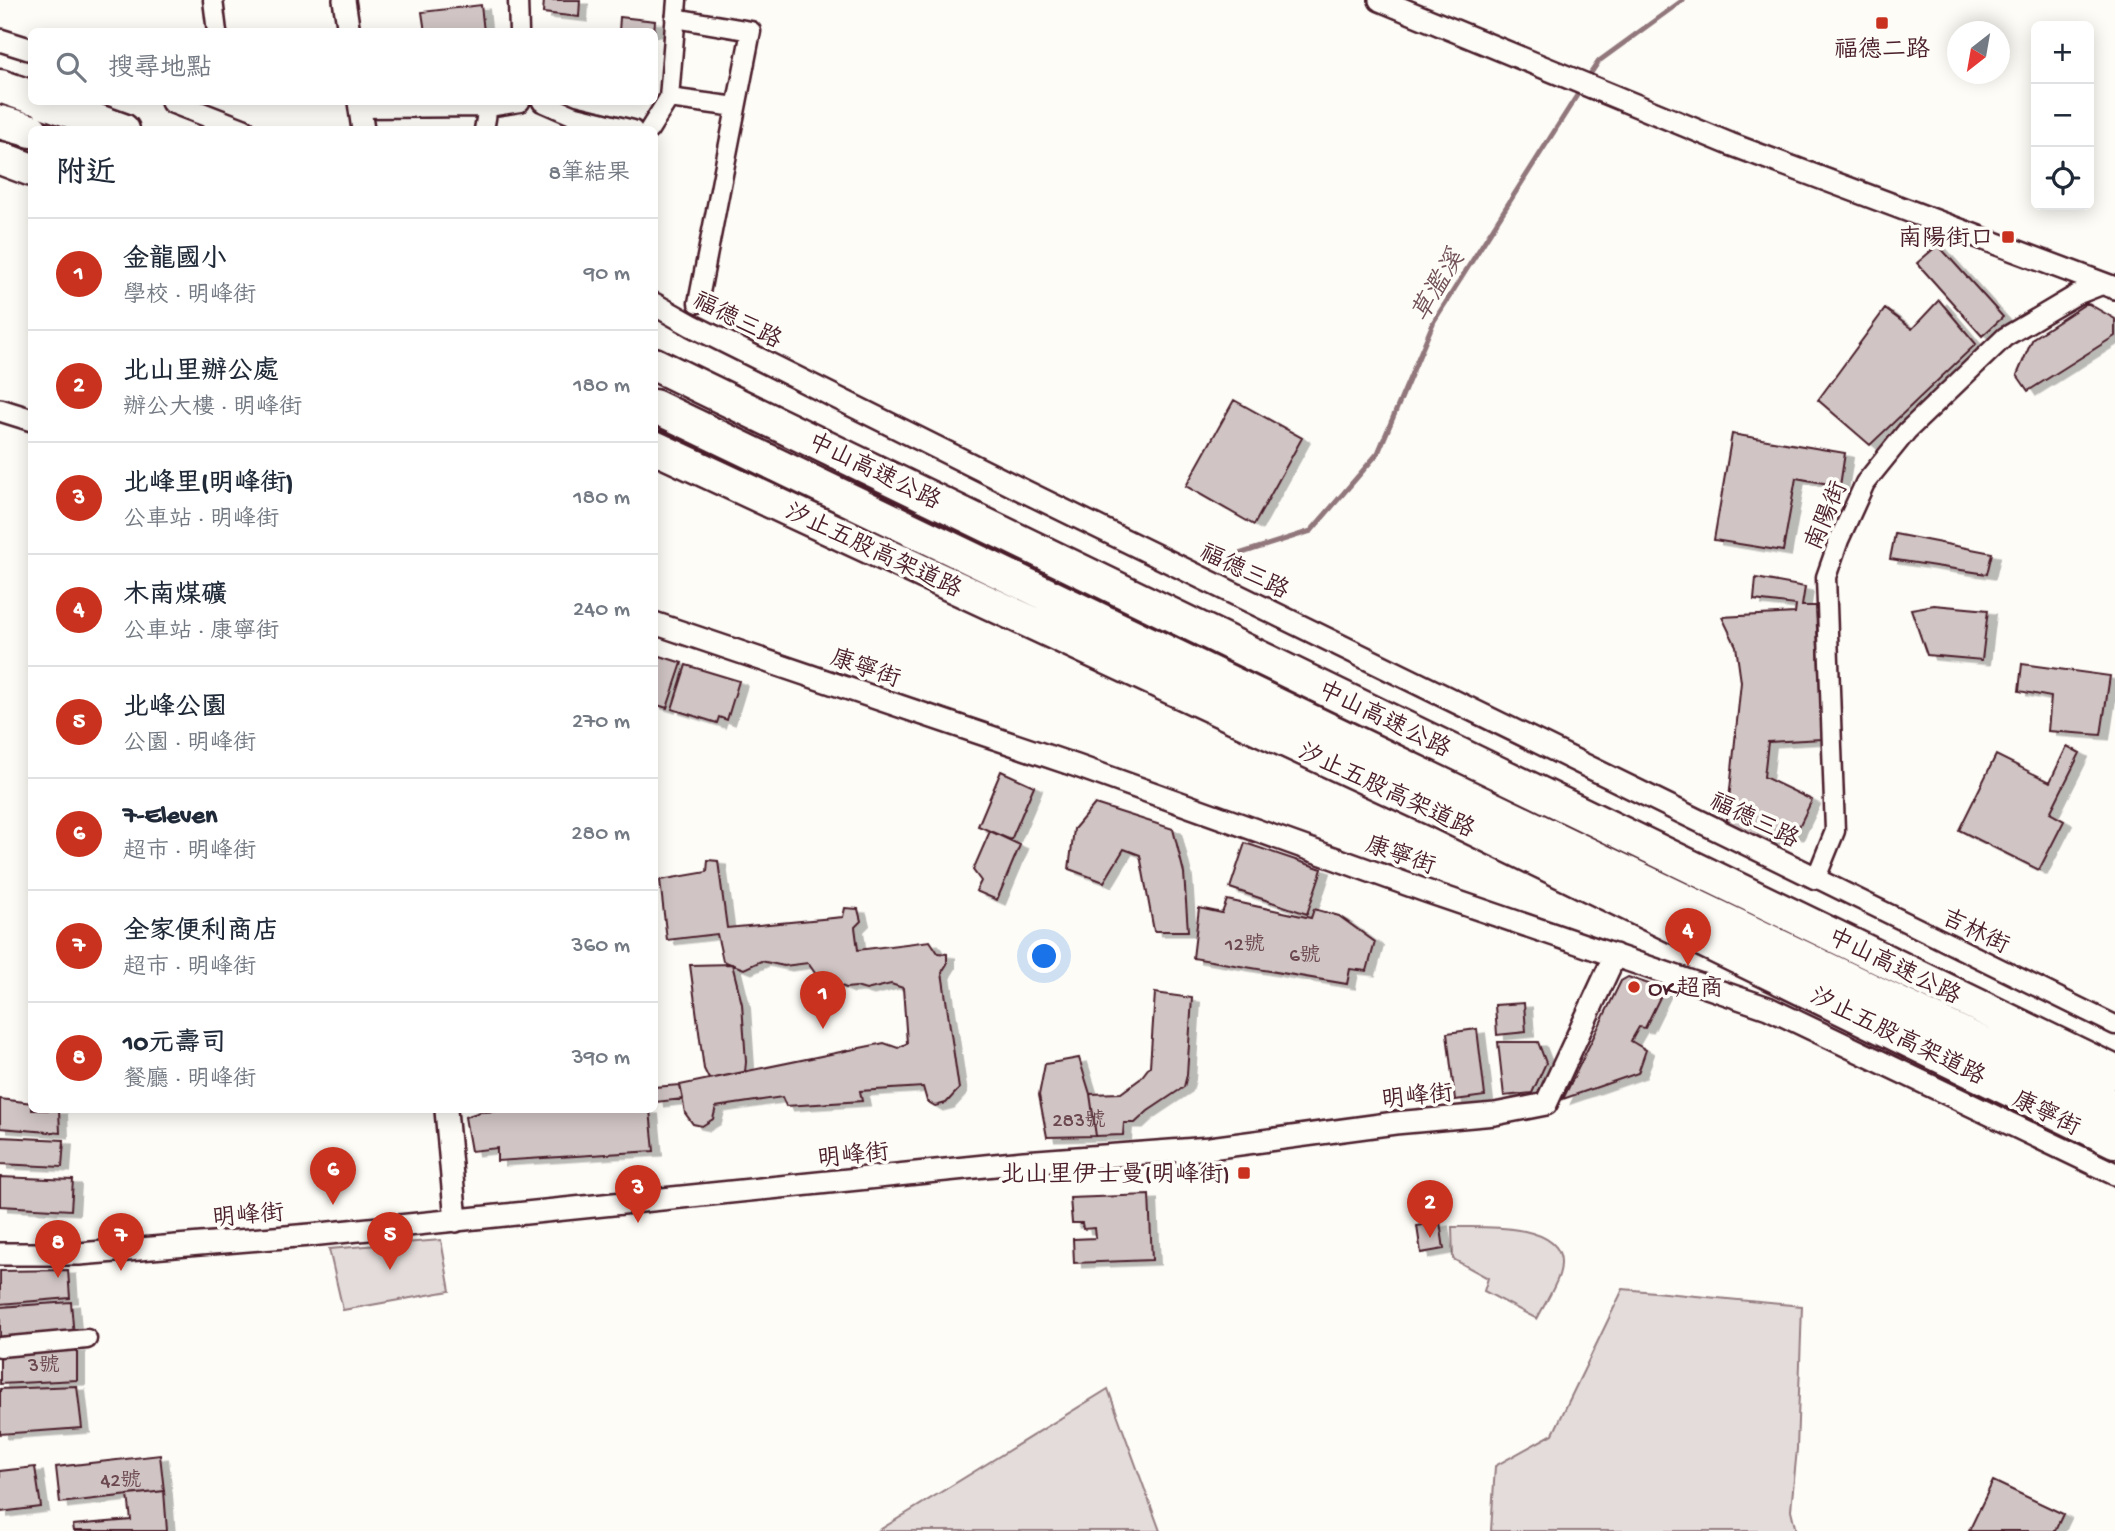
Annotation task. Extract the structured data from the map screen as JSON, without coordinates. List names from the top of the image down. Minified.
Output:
{"streets":{"highway":["中山高速公路","汐止五股高架道路"],"street":["福德三路","南陽街","康寧街","吉林街","明峰街"]},"crossings":[["福德三路","南陽街"],["福德三路","吉林街"],["南陽街","吉林街"],["康寧街","明峰街"]],"water":["草濫溪"],"places":{"transit":["福德二路","南陽街口","北山里伊士曼(明峰街)"],"other":["OK超商"]},"house_numbers":["12號","6號","283號","3號","42號"],"north":"bottom left","page":{"map_buttons":["+","−"],"search":"搜尋地點","heading":["附近","8筆結果"],"list":[{"mark":"1","name":"金龍國小","note":"學校 · 明峰街","value":"90 m"},{"mark":"2","name":"北山里辦公處","note":"辦公大樓 · 明峰街","value":"180 m"},{"mark":"3","name":"北峰里(明峰街)","note":"公車站 · 明峰街","value":"180 m"},{"mark":"4","name":"木南煤礦","note":"公車站 · 康寧街","value":"240 m"},{"mark":"5","name":"北峰公園","note":"公園 · 明峰街","value":"270 m"},{"mark":"6","name":"7-Eleven","note":"超市 · 明峰街","value":"280 m"},{"mark":"7","name":"全家便利商店","note":"超市 · 明峰街","value":"360 m"},{"mark":"8","name":"10元壽司","note":"餐廳 · 明峰街","value":"390 m"}],"pins":["4","1","6","3","2","5","7","8"]}}
